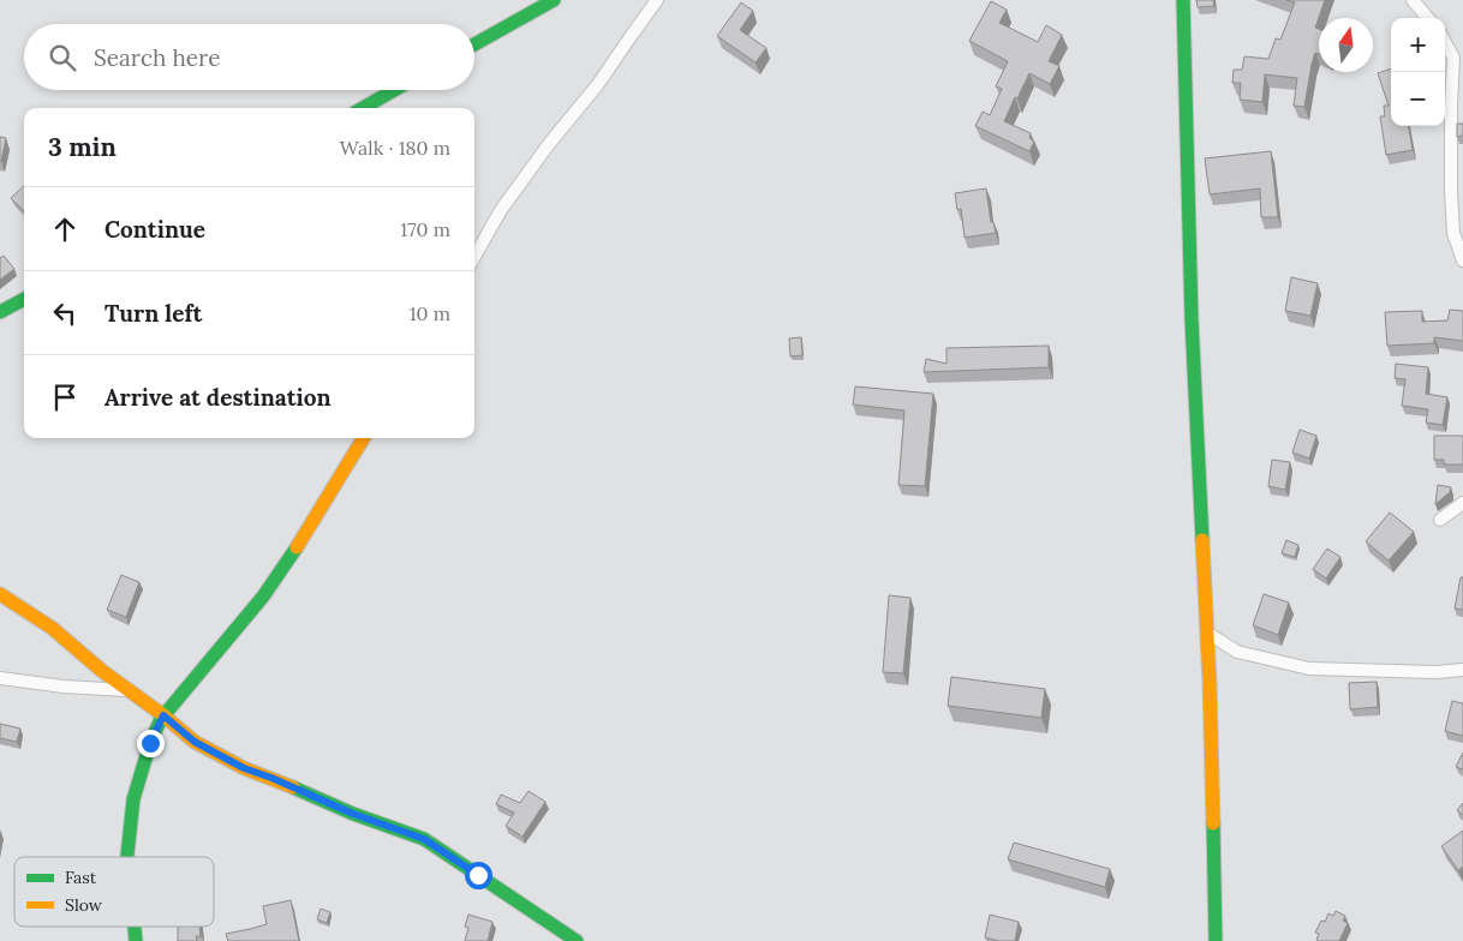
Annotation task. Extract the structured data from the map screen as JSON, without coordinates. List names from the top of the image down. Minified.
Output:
{"legend":["Fast","Slow"],"north":"top","page":{"map_buttons":["+","−"],"search":"Search here","heading":["3 min","Walk · 180 m"],"list":[["Continue","170 m"],["Turn left","10 m"],"Arrive at destination"]}}
